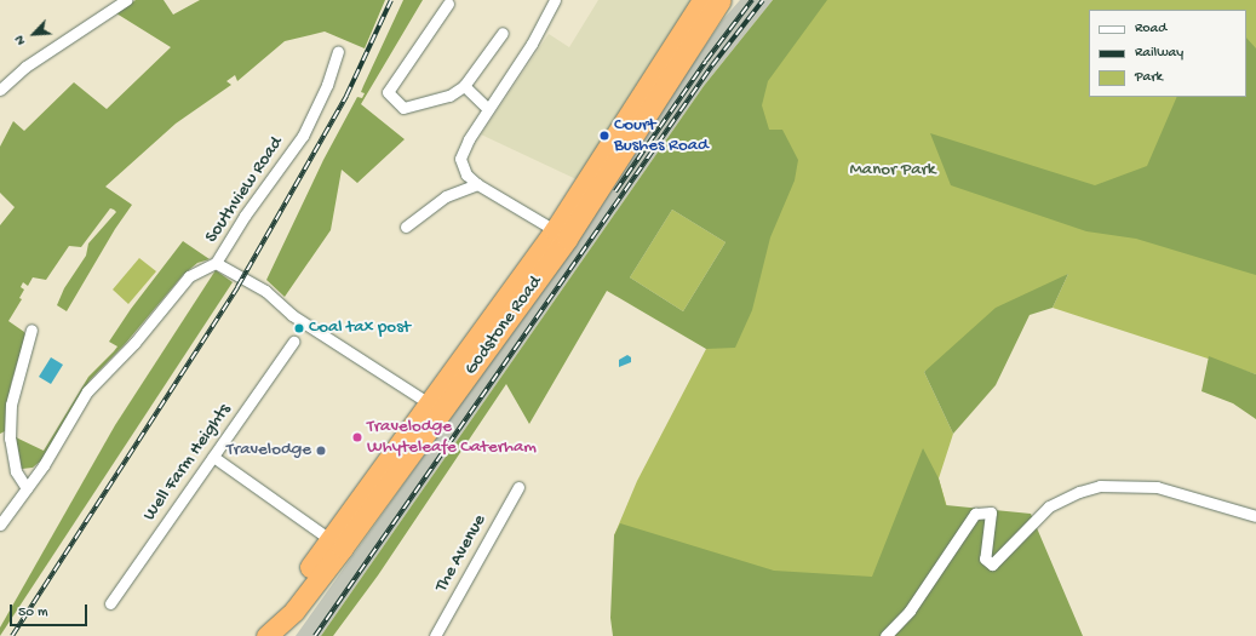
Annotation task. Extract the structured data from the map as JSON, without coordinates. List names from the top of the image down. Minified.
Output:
{"streets":{"highway":["Godstone Road"],"street":["Southview Road","Well Farm Heights","The Avenue"]},"parks":["Manor Park"],"places":["Court Bushes Road","Coal tax post","Travelodge Whyteleafe Caterham","Travelodge"],"legend":["Road","Railway","Park"],"scale_bar":"50 m","north":"bottom left"}
